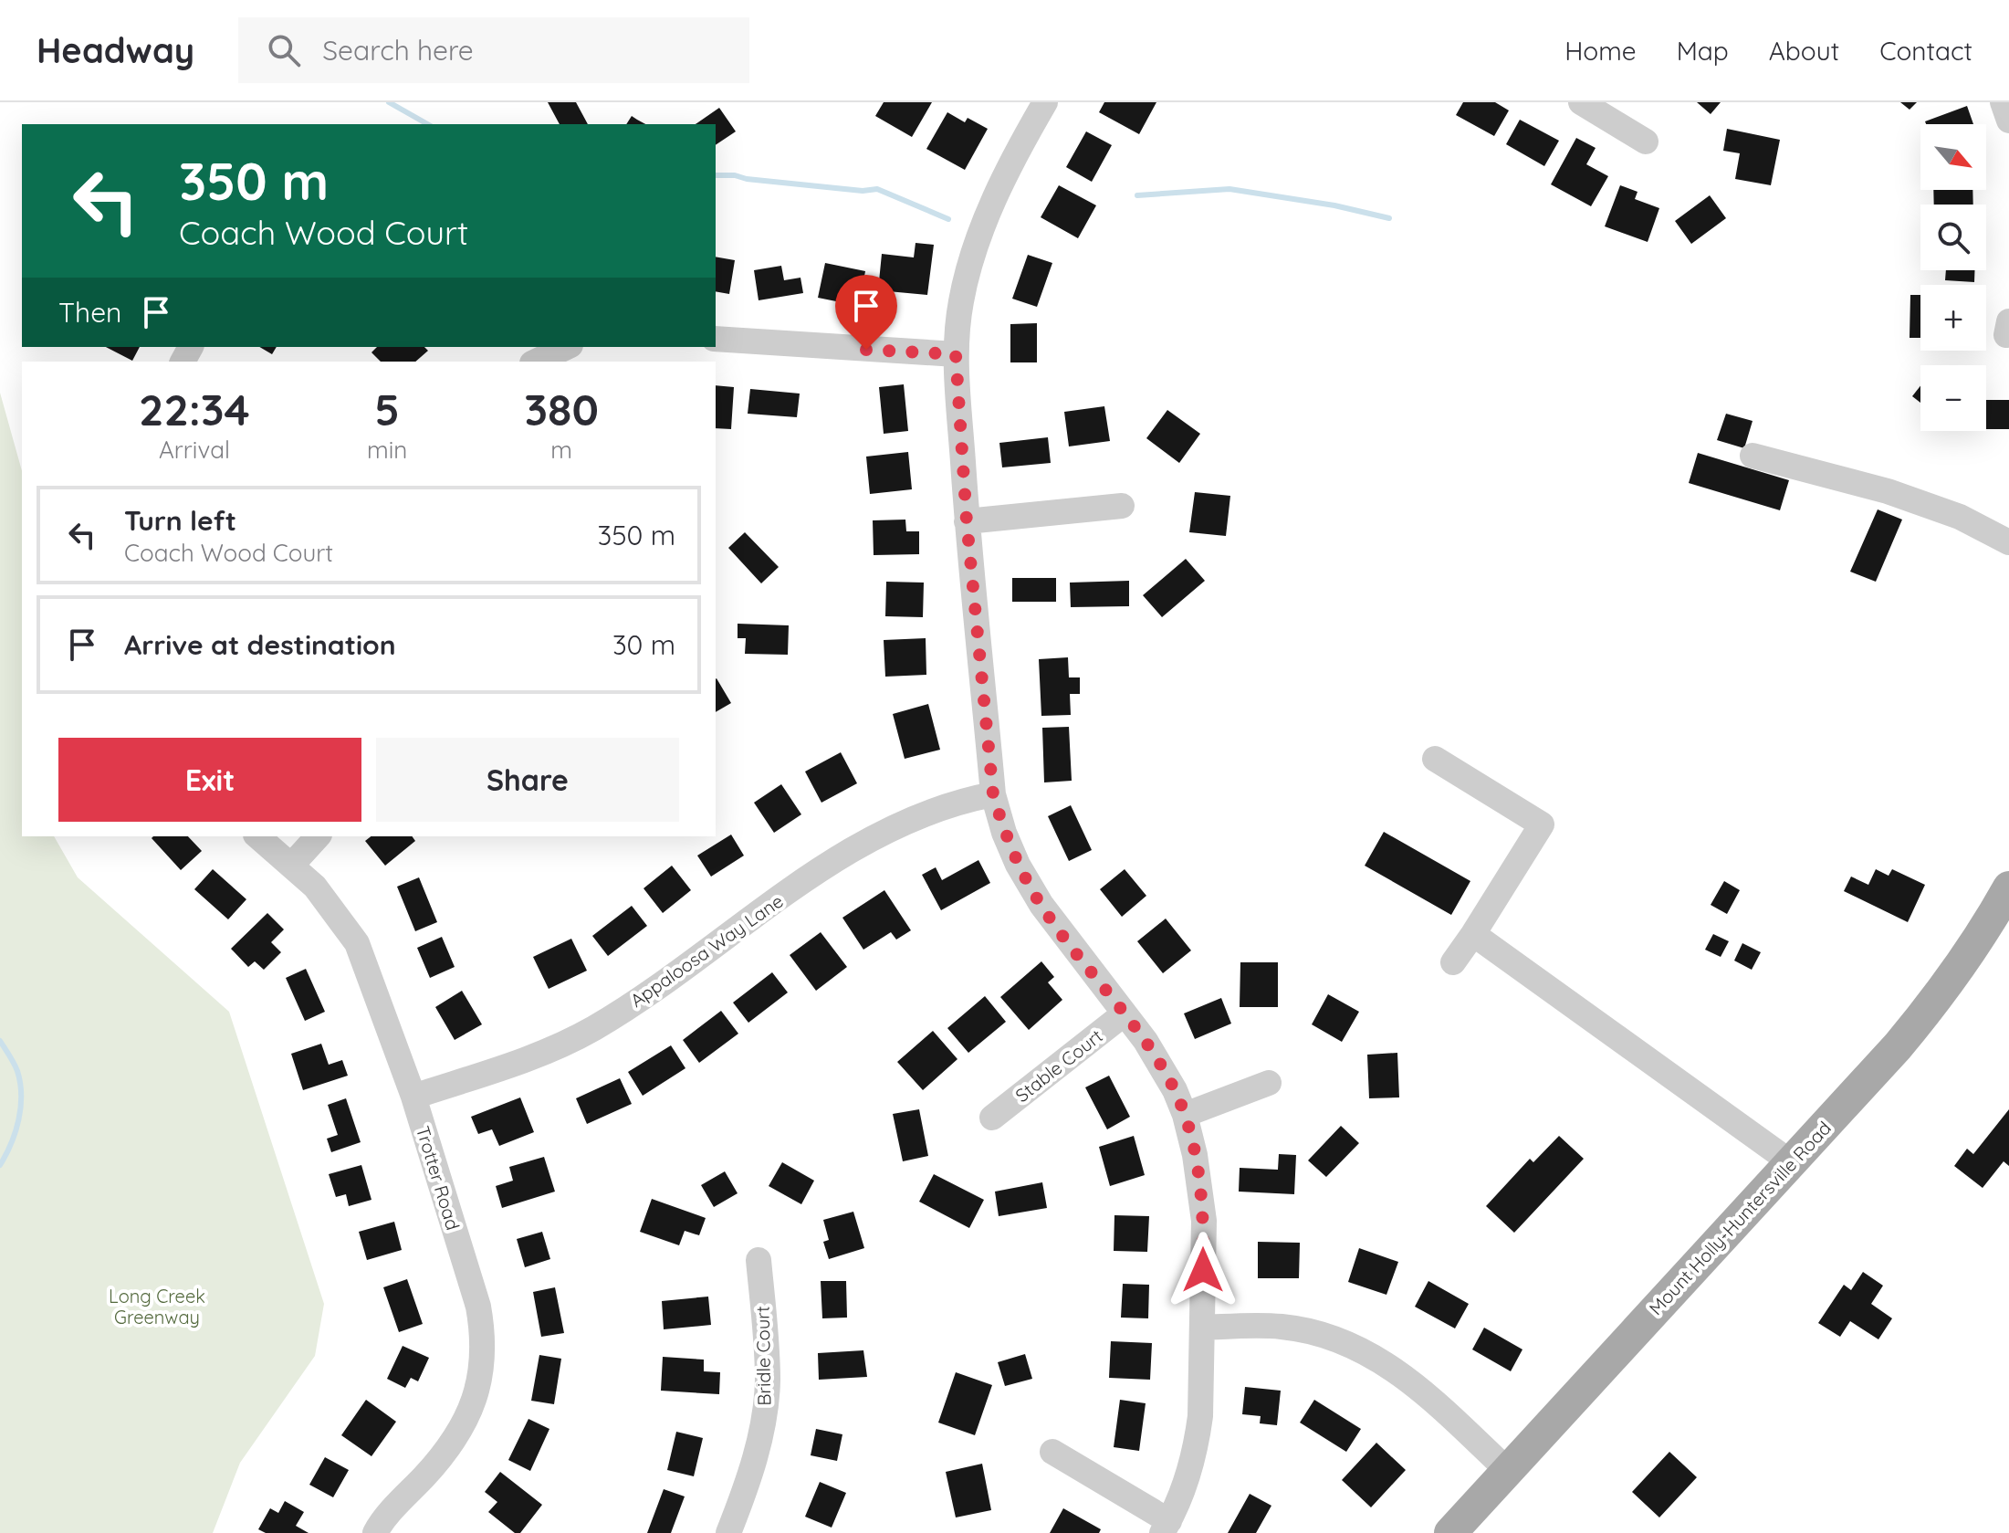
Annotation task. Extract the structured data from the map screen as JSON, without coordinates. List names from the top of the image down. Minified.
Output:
{"streets":{"main road":["Mount Holly-Huntersville Road"],"street":["Appaloosa Way Lane","Stable Court","Trotter Road","Bridle Court"]},"crossings":[["Appaloosa Way Lane","Trotter Road"]],"parks":["Long Creek Greenway"],"north":"bottom right","page":{"header":"Headway","search":"Search here","nav":["Home","Map","About","Contact"],"map_buttons":["+","−"],"turn":["350 m","Coach Wood Court"],"then":"Then","eta":["22:34","Arrival","5","min","380","m"],"list":[{"name":"Turn left","note":"Coach Wood Court","value":"350 m"},{"name":"Arrive at destination","value":"30 m"}],"buttons":["Exit","Share"]}}
